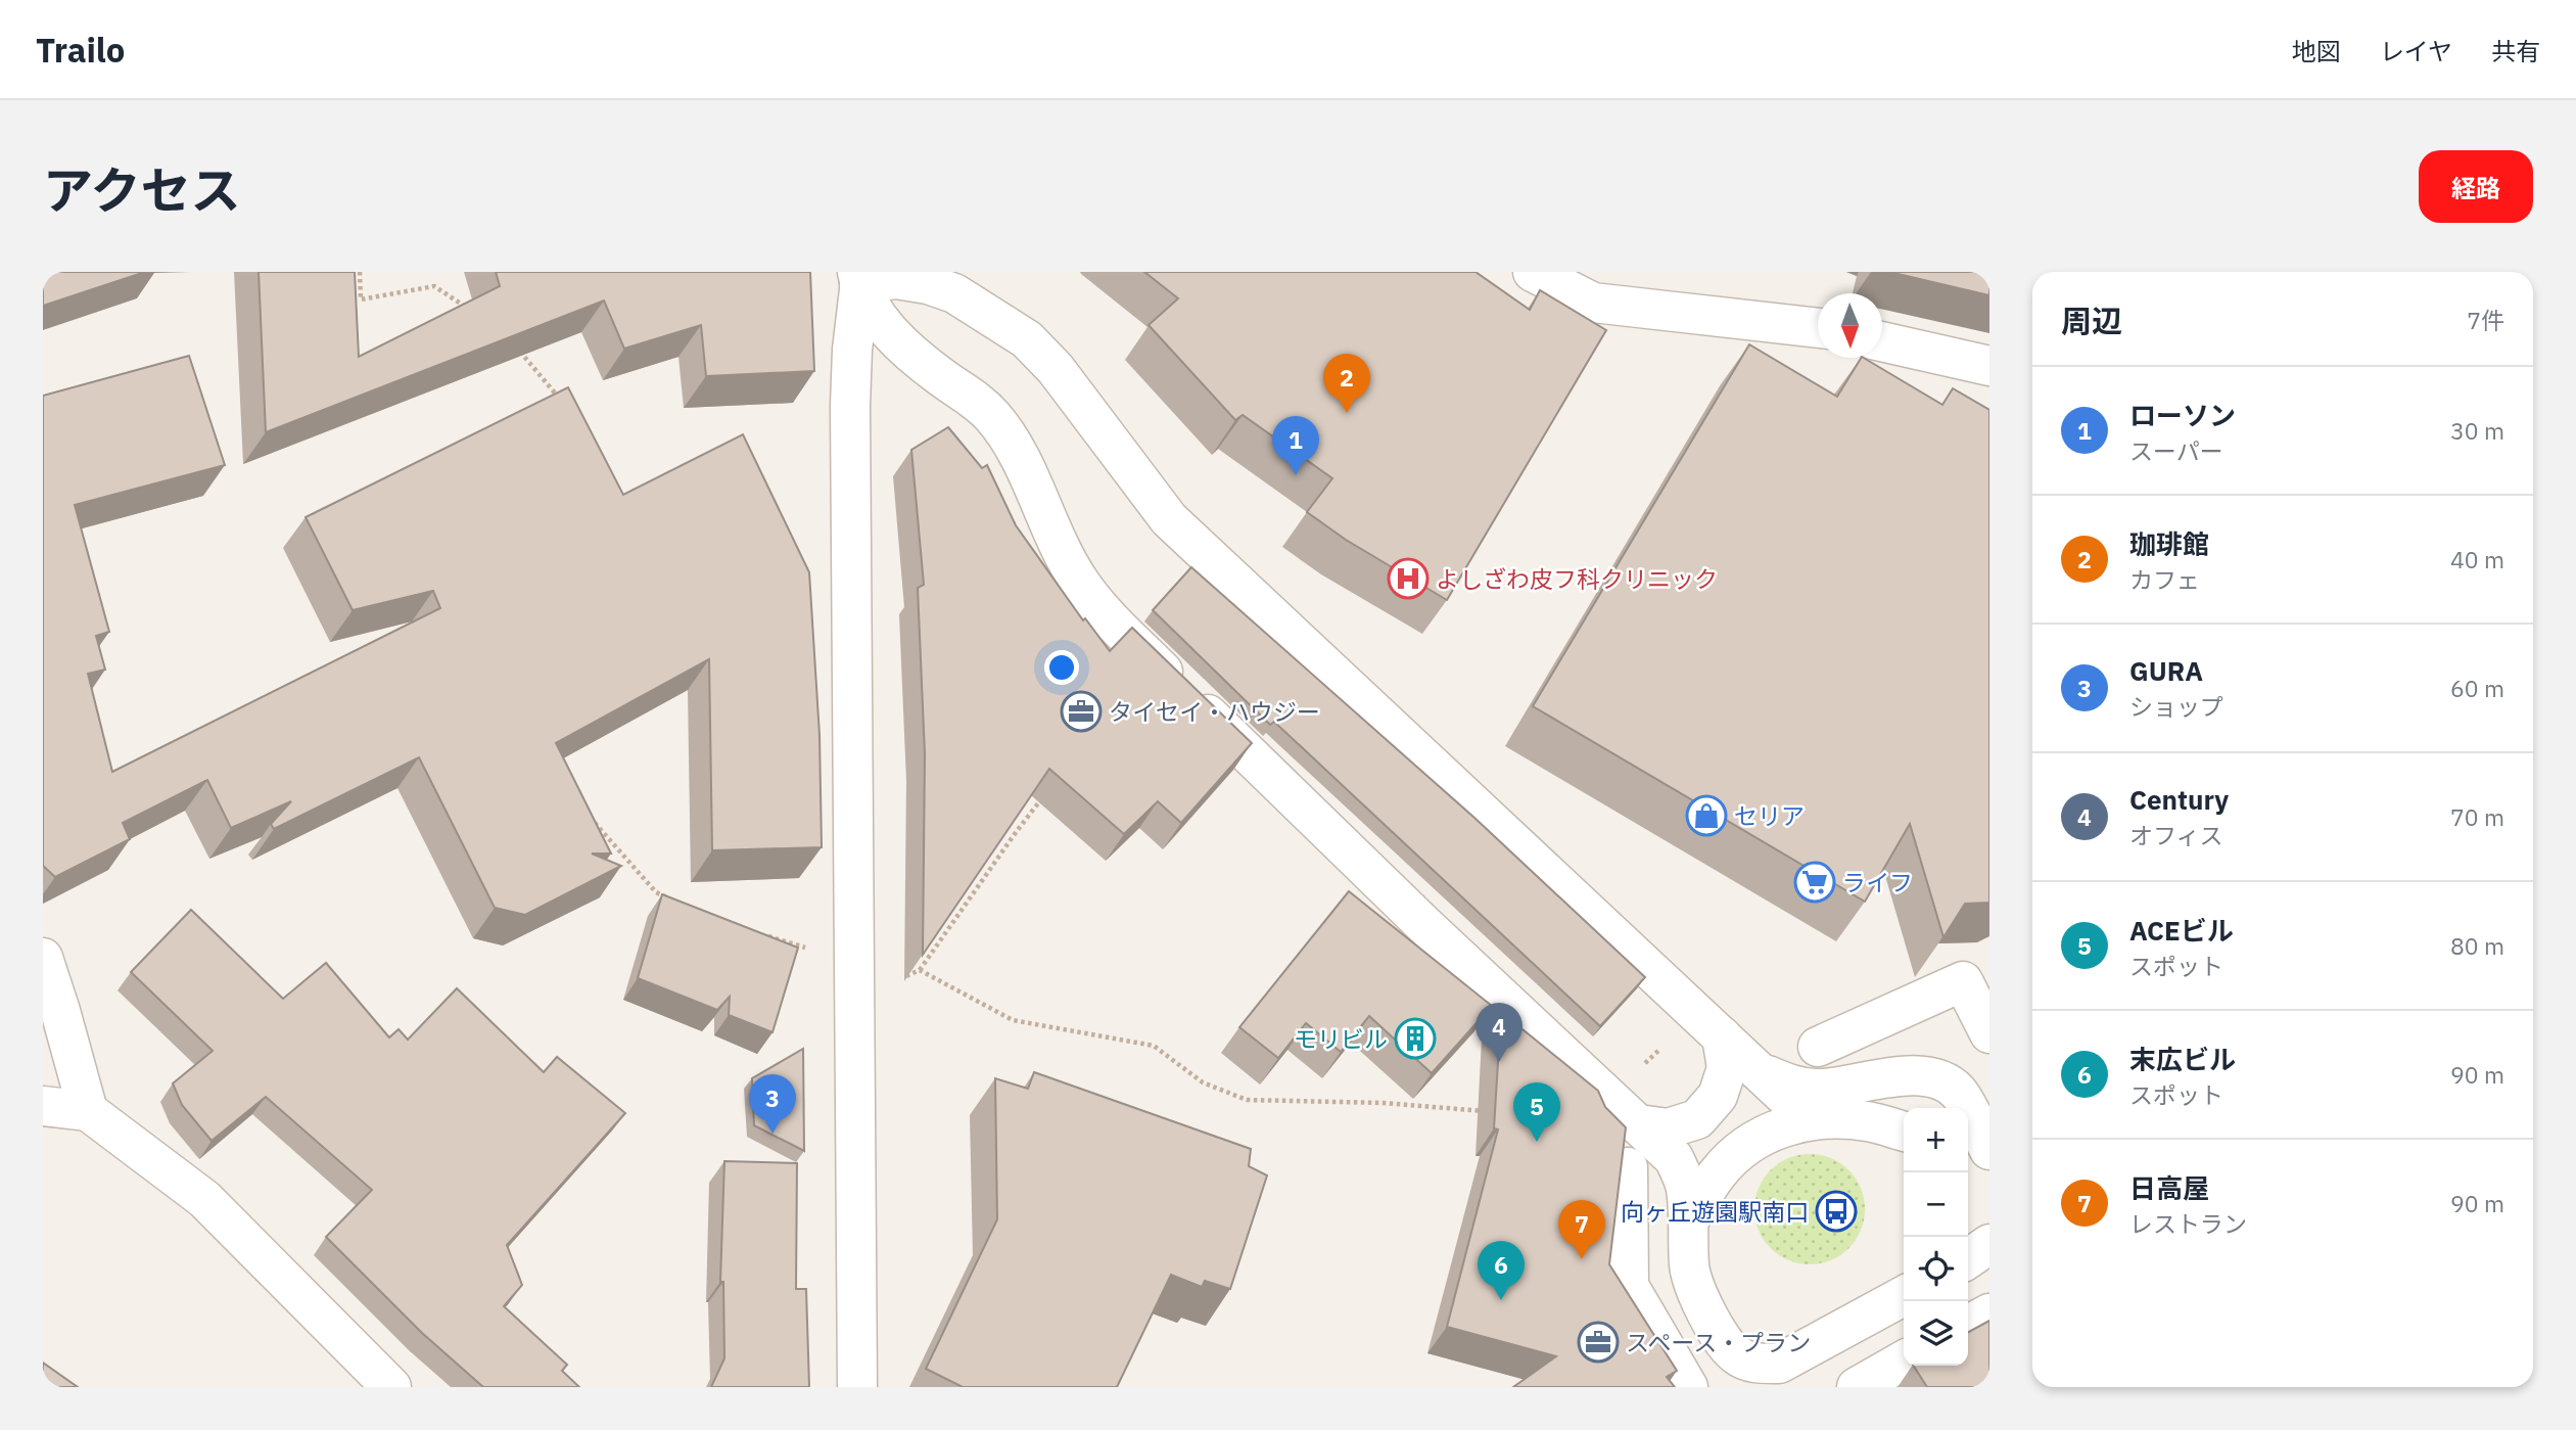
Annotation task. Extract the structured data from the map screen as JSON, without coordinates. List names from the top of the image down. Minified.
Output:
{"places":{"hospital":["よしざわ皮フ科クリニック"],"office":["タイセイ・ハウジー","スペース・プラン"],"shop":["セリア"],"supermarket":["ライフ"],"building":["モリビル"],"bus stop":["向ヶ丘遊園駅南口"]},"north":"bottom","page":{"header":"Trailo","nav":["地図","レイヤ","共有"],"title":"アクセス","buttons":"経路","heading":["周辺","7件"],"pins":["2","1","4","3","5","7","6"],"list":[{"mark":"1","name":"ローソン","note":"スーパー","value":"30 m"},{"mark":"2","name":"珈琲館","note":"カフェ","value":"40 m"},{"mark":"3","name":"GURA","note":"ショップ","value":"60 m"},{"mark":"4","name":"Century","note":"オフィス","value":"70 m"},{"mark":"5","name":"ACEビル","note":"スポット","value":"80 m"},{"mark":"6","name":"末広ビル","note":"スポット","value":"90 m"},{"mark":"7","name":"日高屋","note":"レストラン","value":"90 m"}],"map_buttons":["+","−"]}}
